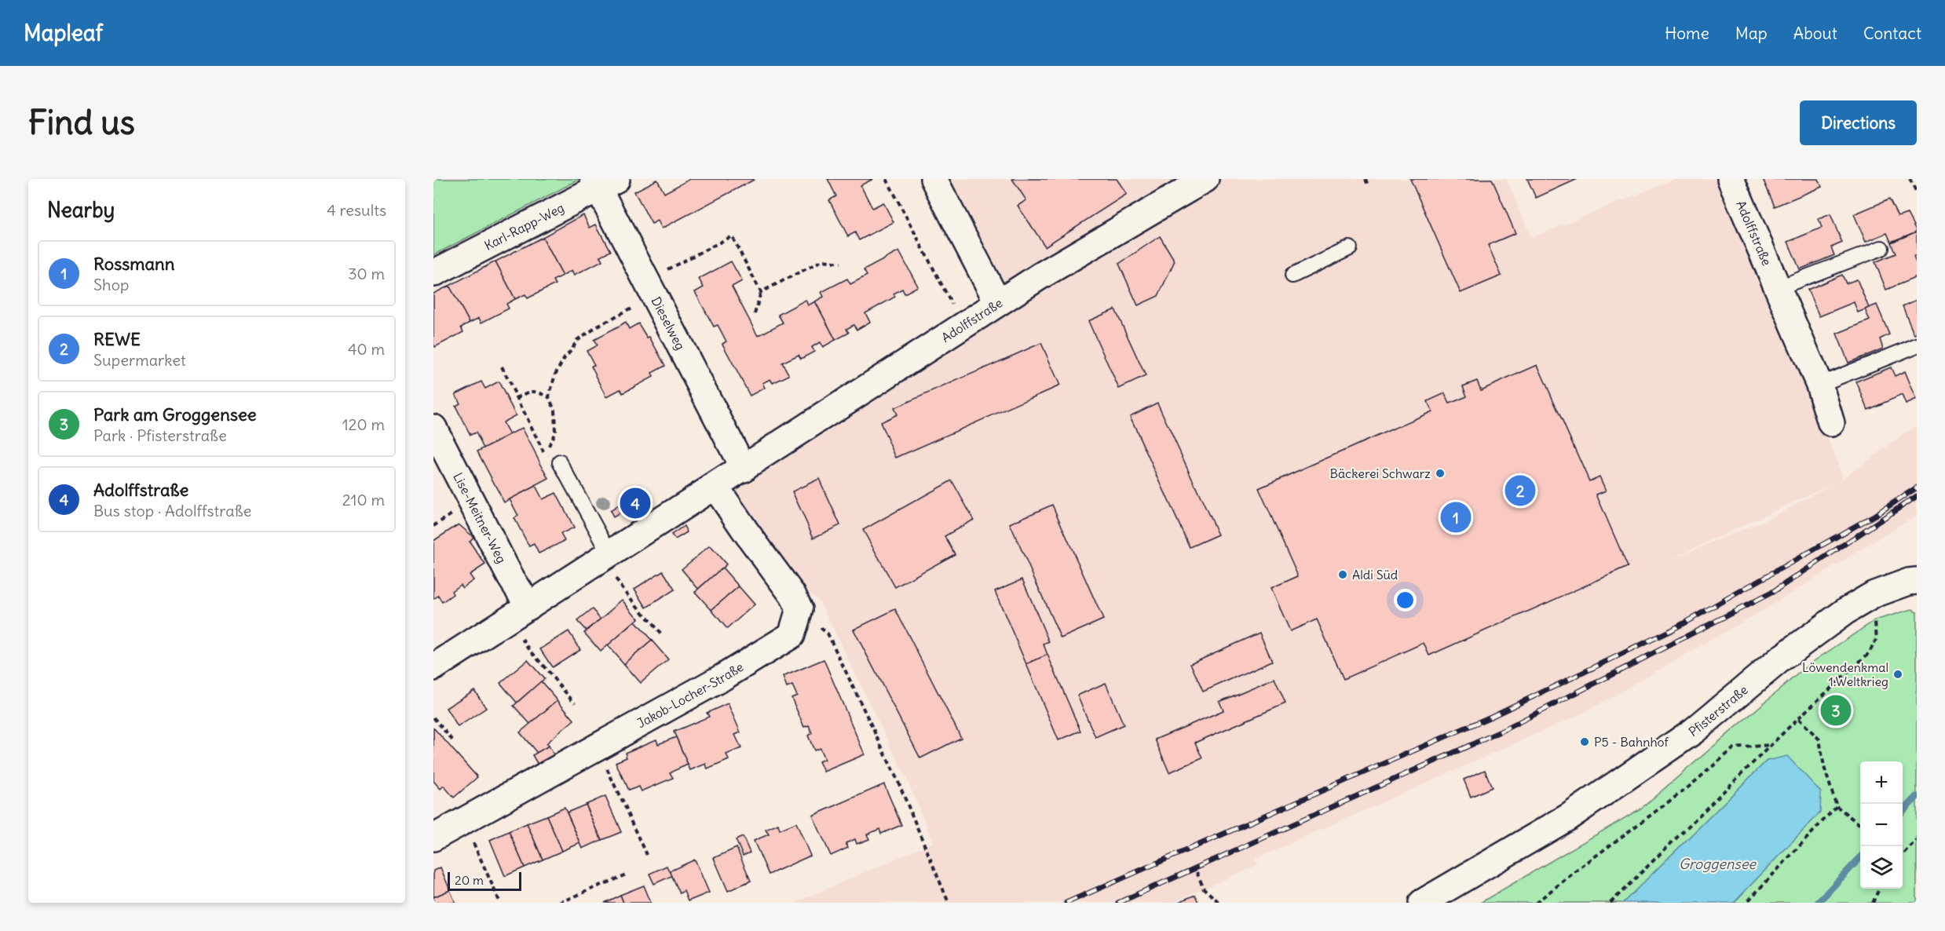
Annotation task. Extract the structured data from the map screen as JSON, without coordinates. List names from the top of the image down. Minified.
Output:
{"streets":{"street":["Karl-Rapp-Weg","Adolffstraße","Dieselweg","Lise-Meitner-Weg","Jakob-Locher-Straße","Pfisterstraße"]},"crossings":[["Karl-Rapp-Weg","Dieselweg"],["Adolffstraße","Dieselweg"],["Adolffstraße","Lise-Meitner-Weg"]],"water":["Groggensee"],"places":["Bäckerei Schwarz","Aldi Süd","Löwendenkmal 1.Weltkrieg","P5 - Bahnhof"],"scale_bar":"20 m","page":{"header":"Mapleaf","nav":["Home","Map","About","Contact"],"buttons":"Directions","title":"Find us","heading":["Nearby","4 results"],"list":[{"mark":"1","name":"Rossmann","note":"Shop","value":"30 m"},{"mark":"2","name":"REWE","note":"Supermarket","value":"40 m"},{"mark":"3","name":"Park am Groggensee","note":"Park · Pfisterstraße","value":"120 m"},{"mark":"4","name":"Adolffstraße","note":"Bus stop · Adolffstraße","value":"210 m"}],"pins":["2","4","1","3"],"map_buttons":["+","−"],"scale":"20 m"}}
